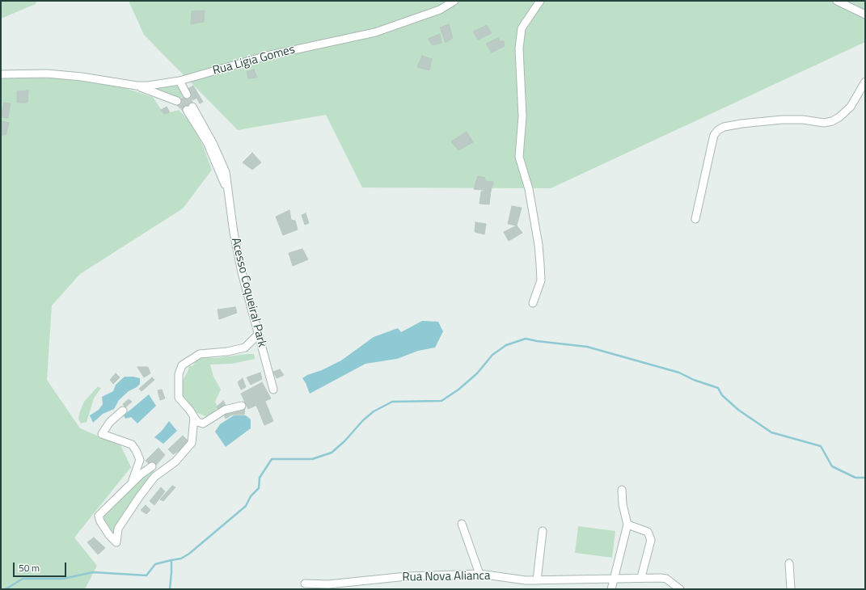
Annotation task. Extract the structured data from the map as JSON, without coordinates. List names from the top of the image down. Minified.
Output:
{"streets":{"street":["Rua Ligia Gomes","Acesso Coqueiral Park","Rua Nova Alianca"]},"scale_bar":"50 m"}
